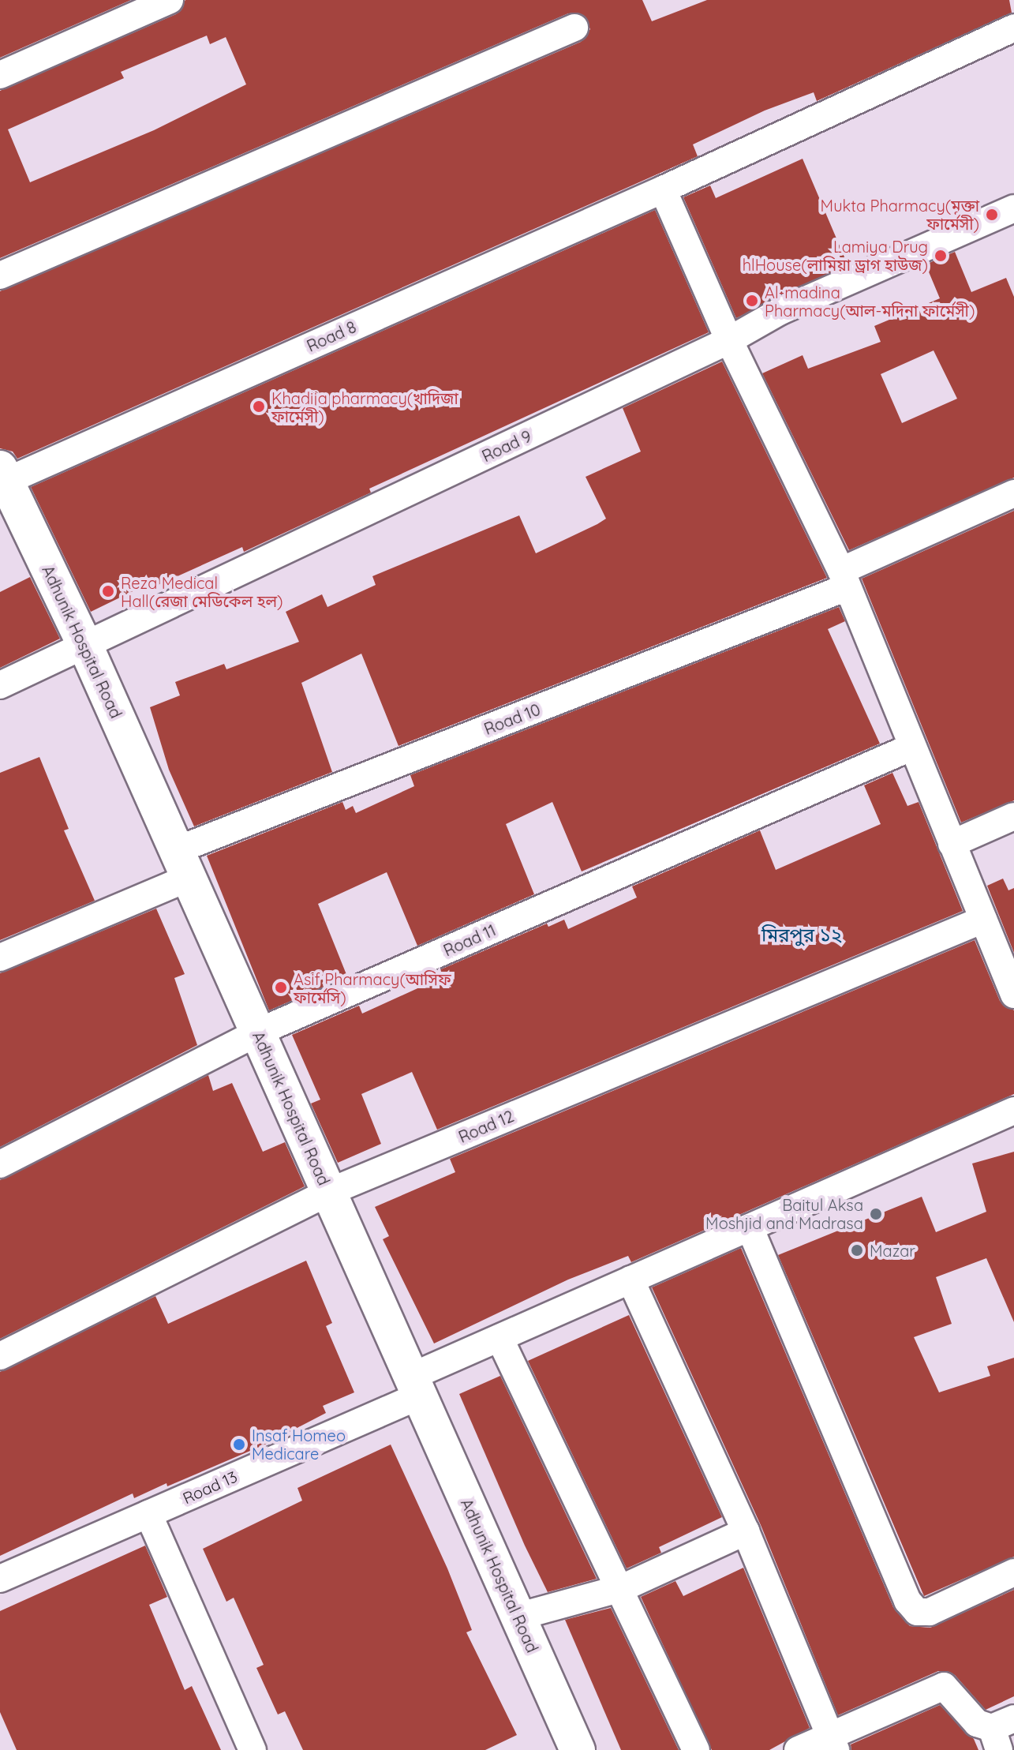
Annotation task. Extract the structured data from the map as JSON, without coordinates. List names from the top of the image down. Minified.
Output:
{"streets":{"street":["Road 8","Road 9","Adhunik Hospital Road","Road 10","Road 11","Road 12","Road 13"]},"crossings":[["Road 8","Adhunik Hospital Road"],["Road 9","Adhunik Hospital Road"],["Adhunik Hospital Road","Road 10"],["Adhunik Hospital Road","Road 11"],["Adhunik Hospital Road","Road 12"],["Adhunik Hospital Road","Road 13"]],"districts":["মিরপুর ১২"],"places":["Mukta Pharmacy(মুক্তা ফার্মেসী)","Lamiya Drug hlHouse(লামিয়া ড্রাগ হাউজ)","Al-madina Pharmacy(আল-মদিনা ফার্মেসী)","Khadija pharmacy(খাদিজা ফার্মেসী)","Reza Medical Hall(রেজা মেডিকেল হল)","Asif Pharmacy(আসিফ ফার্মেসি)","Baitul Aksa Moshjid and Madrasa","Mazar","Insaf Homeo Medicare"]}
